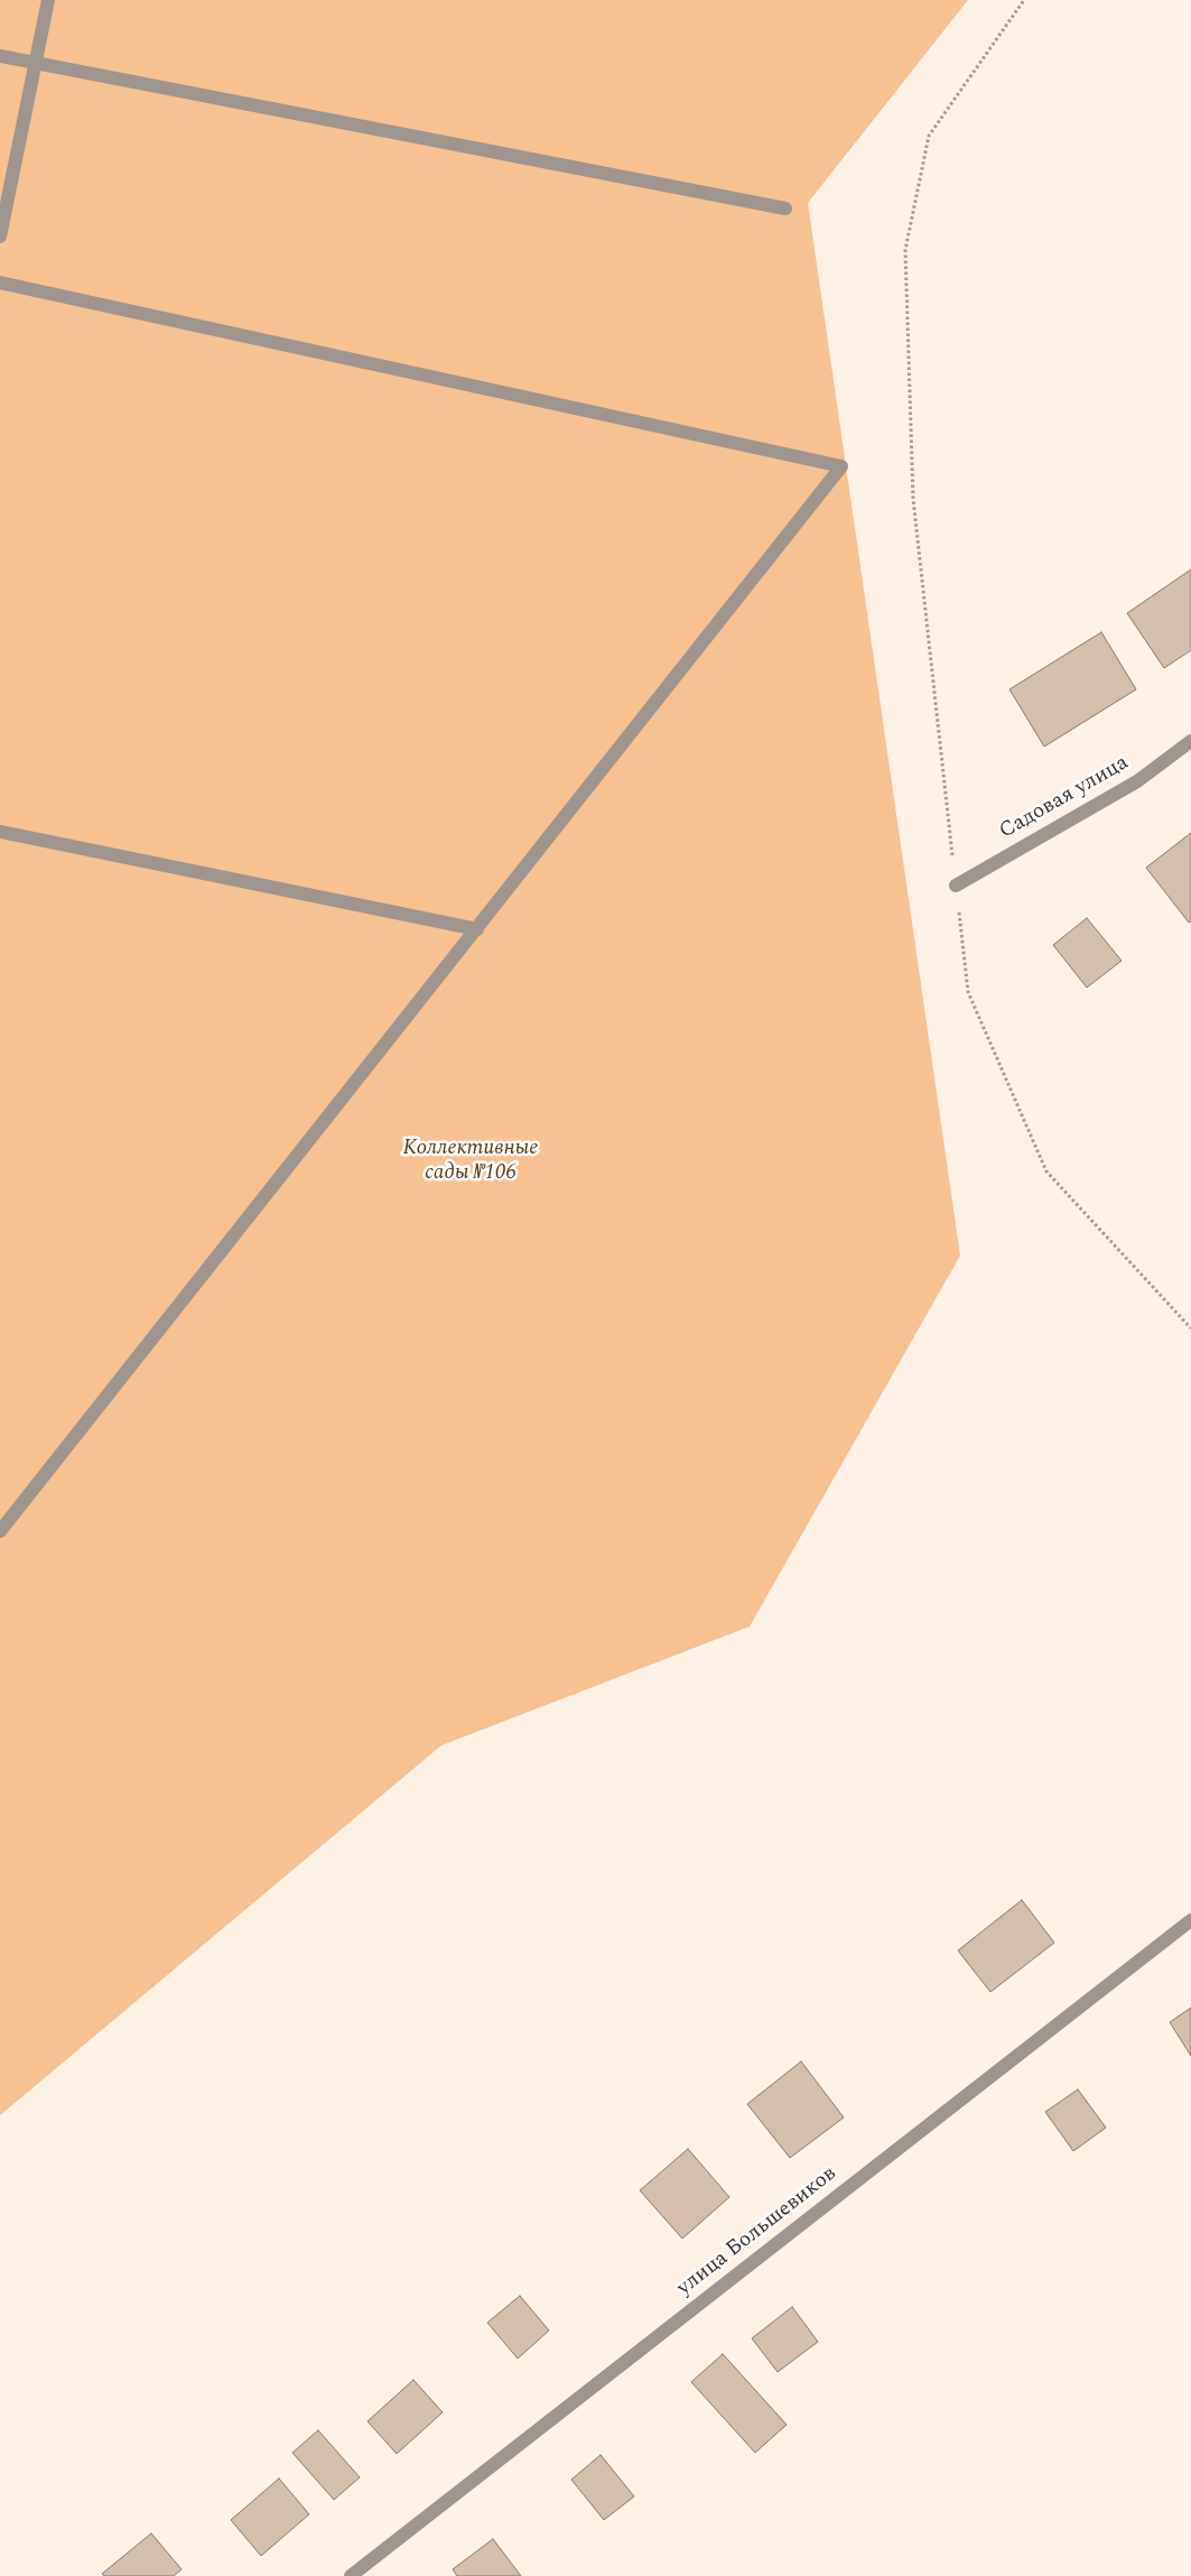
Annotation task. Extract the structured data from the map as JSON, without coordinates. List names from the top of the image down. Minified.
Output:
{"streets":{"street":["Садовая улица","улица Большевиков"]},"parks":["Коллективные сады №106"]}
